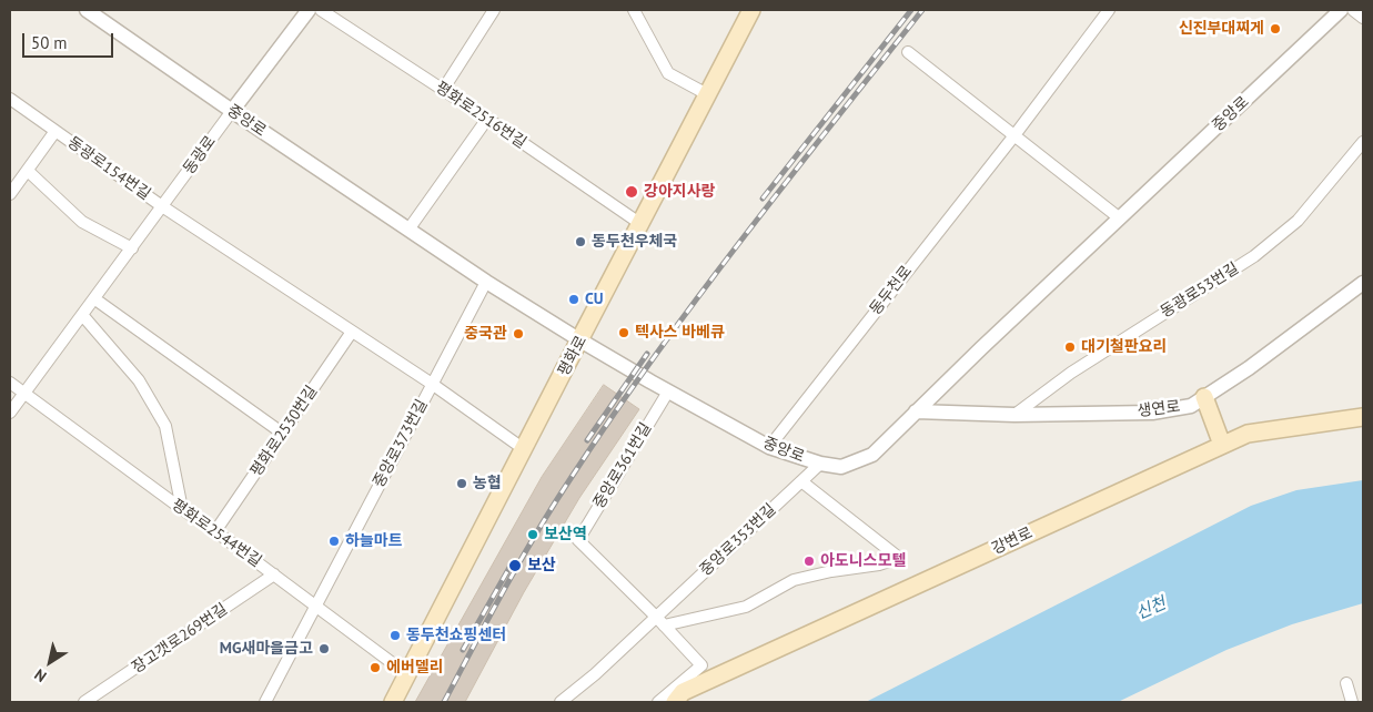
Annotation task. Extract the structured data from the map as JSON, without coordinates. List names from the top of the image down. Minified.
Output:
{"streets":{"main road":["평화로","강변로"],"street":["중앙로","평화로2516번길","동광로","동광로154번길","동두천로","동광로53번길","생연로","평화로2530번길","중앙로373번길","중앙로361번길","평화로2544번길","중앙로353번길","장고갯로269번길"]},"crossings":[["중앙로","동광로"],["중앙로","동두천로"],["중앙로","평화로"],["중앙로","생연로"],["중앙로","중앙로373번길"],["중앙로","중앙로361번길"],["중앙로","중앙로353번길"],["평화로2516번길","평화로"],["동광로","동광로154번길"],["동광로","평화로2544번길"],["동광로53번길","생연로"],["평화로","평화로2544번길"],["평화로2530번길","평화로2544번길"],["중앙로373번길","평화로2544번길"],["중앙로361번길","중앙로353번길"],["평화로2544번길","장고갯로269번길"]],"water":["신천"],"places":["신진부대찌게","강아지사랑","동두천우체국","CU","텍사스 바베큐","중국관","대기철판요리","농협","보산역","하늘마트","아도니스모텔","보산","동두천쇼핑센터","MG새마을금고","에버델리"],"scale_bar":"50 m","north":"bottom left"}
